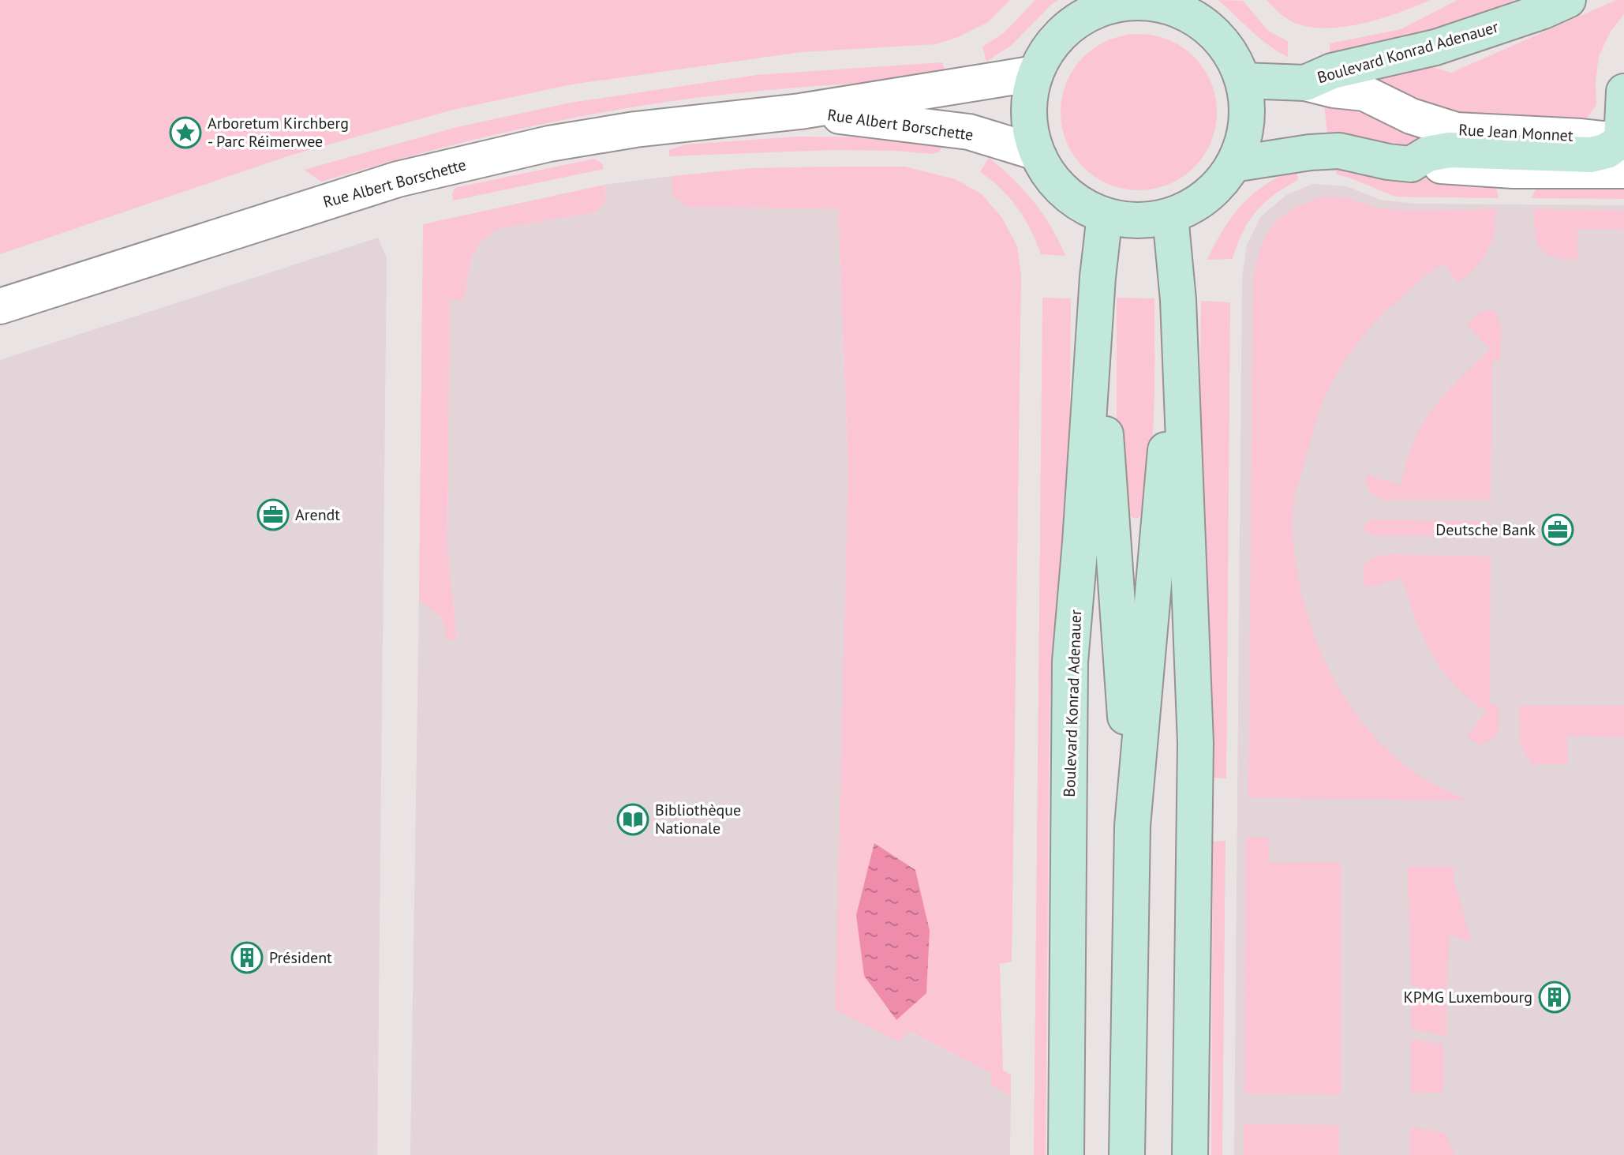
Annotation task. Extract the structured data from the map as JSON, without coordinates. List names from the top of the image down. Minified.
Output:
{"streets":{"main road":["Boulevard Konrad Adenauer","Rue Jean Monnet"],"street":["Rue Albert Borschette"]},"crossings":[["Boulevard Konrad Adenauer","Rue Albert Borschette"],["Boulevard Konrad Adenauer","Rue Jean Monnet"],["Rue Albert Borschette","Rue Jean Monnet"]],"places":{"place":["Arboretum Kirchberg - Parc Réimerwee"],"office":["Arendt","Deutsche Bank"],"library":["Bibliothèque Nationale"],"building":["Président","KPMG Luxembourg"]}}
